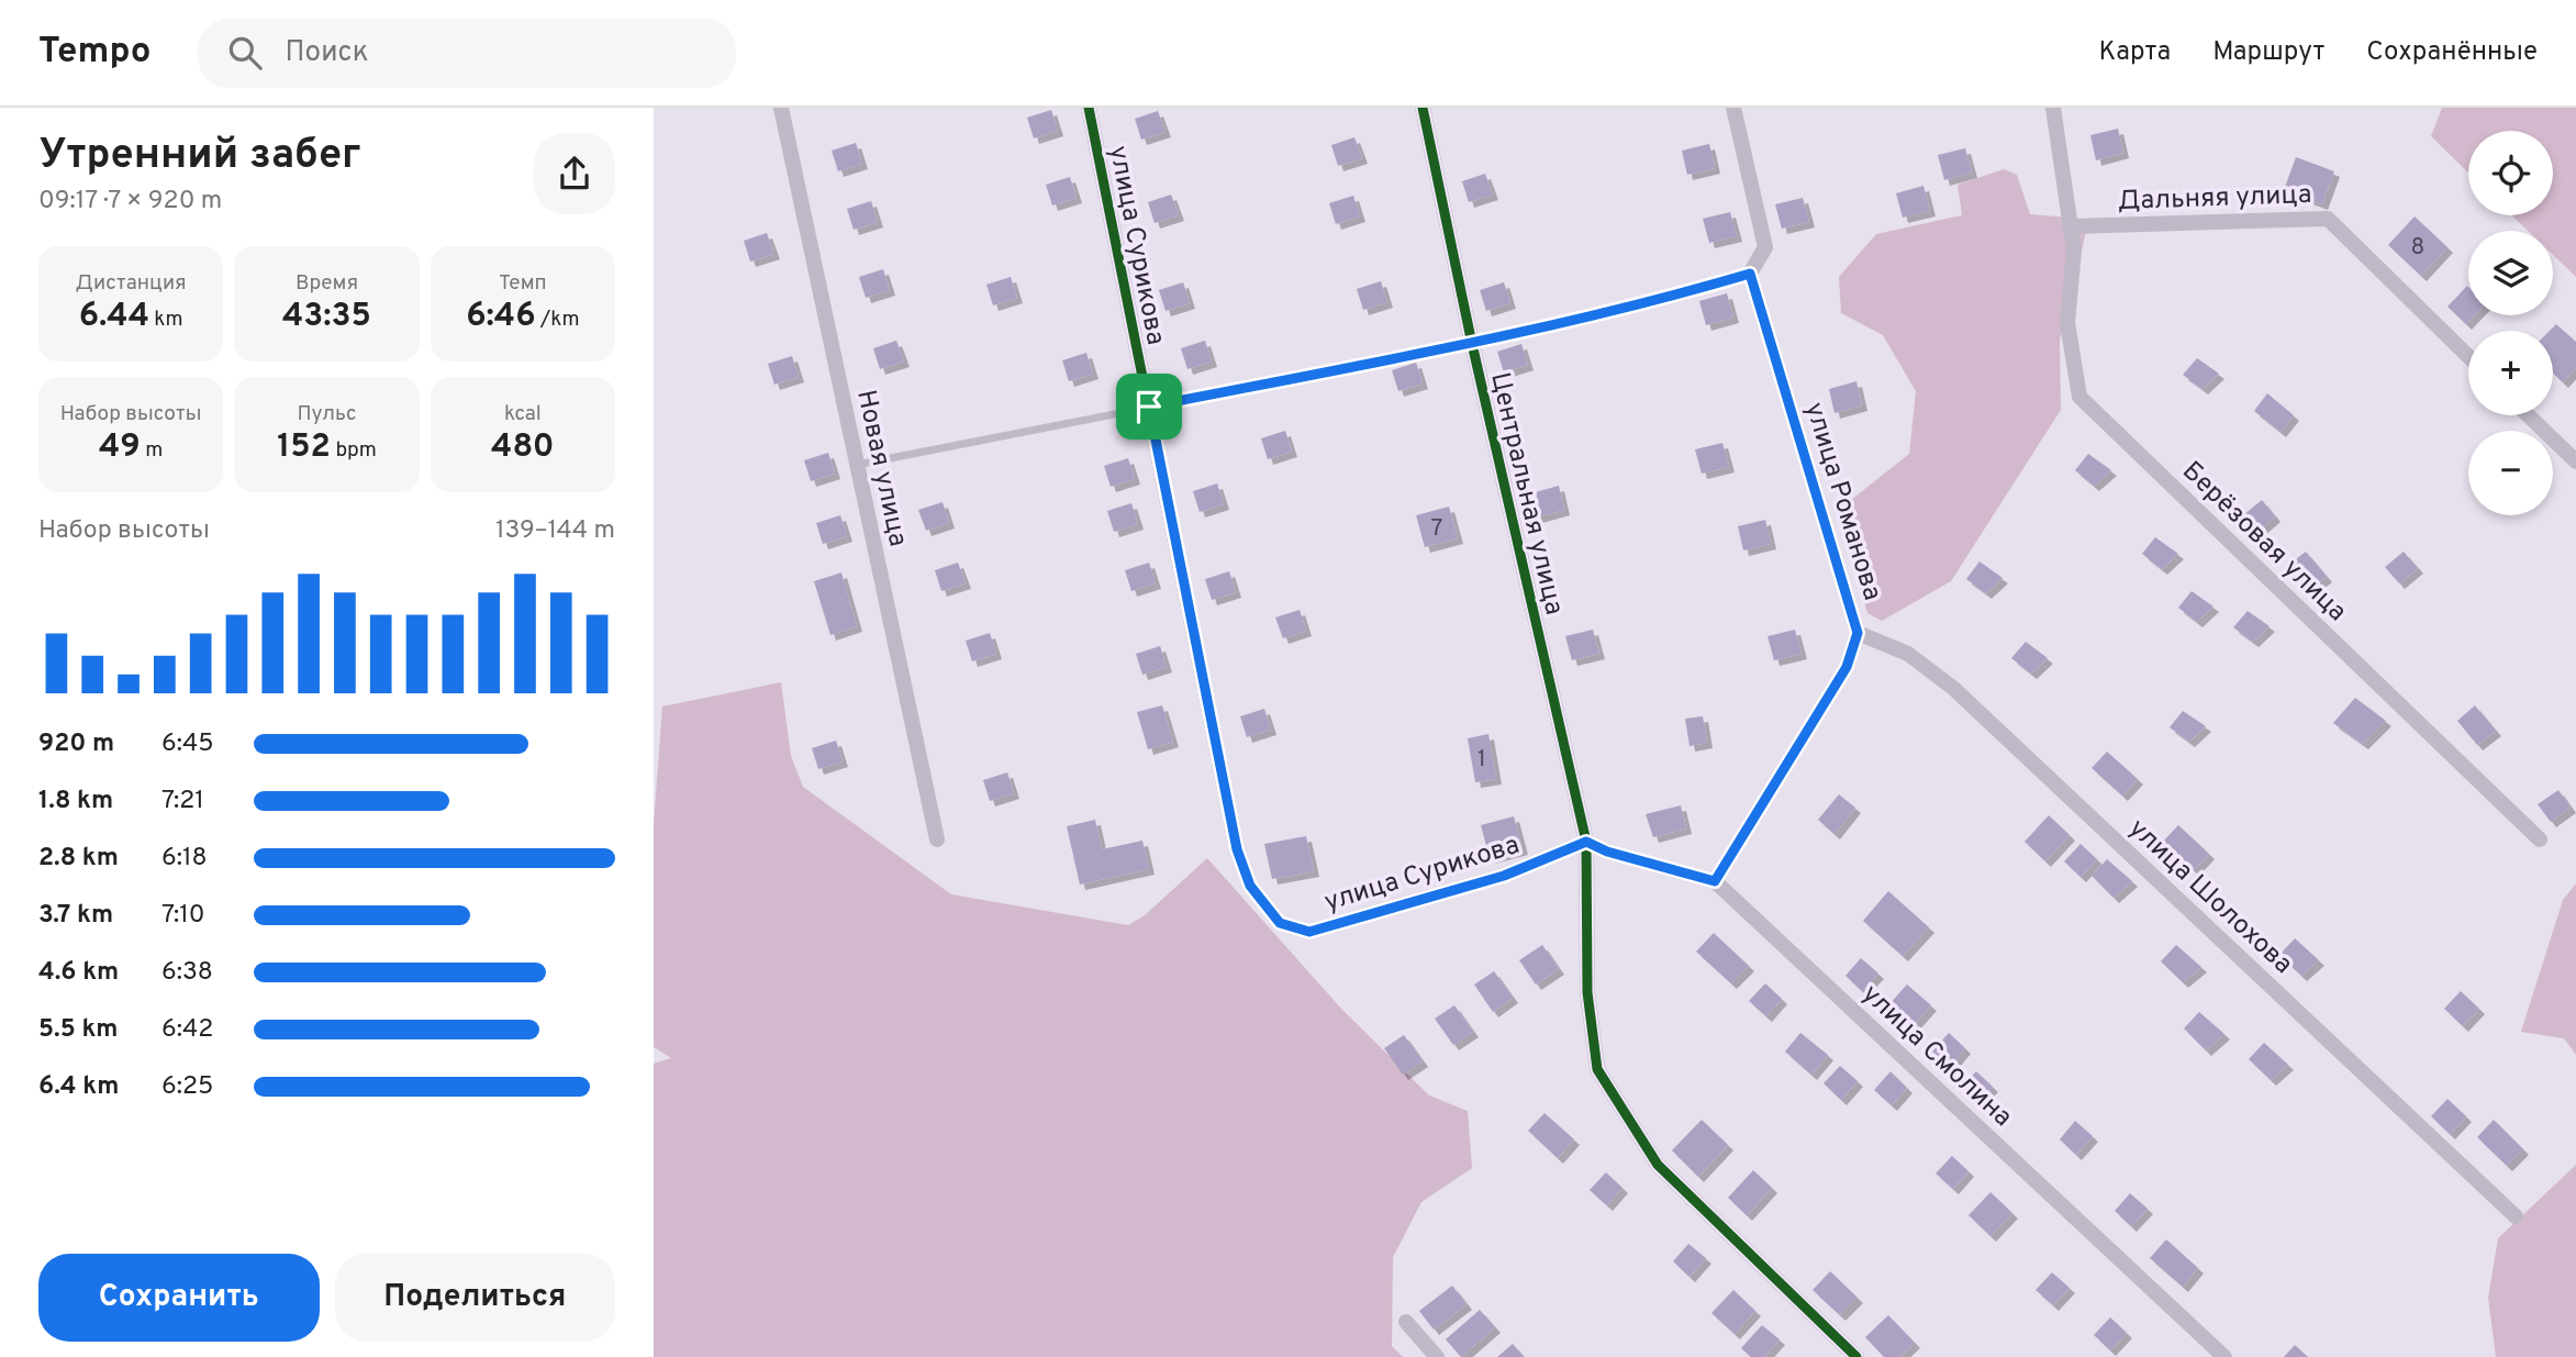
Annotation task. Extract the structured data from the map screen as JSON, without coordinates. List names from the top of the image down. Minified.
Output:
{"streets":{"street":["Дальняя улица","улица Сурикова","Новая улица","Центральная улица","улица Романова","Берёзовая улица","улица Шолохова","улица Смолина"]},"crossings":[["Дальняя улица","Берёзовая улица"],["улица Сурикова","Центральная улица"],["улица Сурикова","улица Смолина"],["Центральная улица","улица Смолина"],["улица Романова","улица Шолохова"],["улица Романова","улица Смолина"]],"house_numbers":["8","7","1"],"page":{"header":"Tempo","search":"Поиск","nav":["Карта","Маршрут","Сохранённые"],"heading":["Утренний забег","09:17 · 7 × 920 m"],"map_buttons":["+","−"],"stats":[["Дистанция","6.44 km"],["Время","43:35"],["Темп","6:46 /km"],["Набор высоты","49 m"],["Пульс","152 bpm"],["kcal","480"]],"chart":["Набор высоты","139–144 m"],"list":[{"name":"920 m","note":"6:45"},{"name":"1.8 km","note":"7:21"},{"name":"2.8 km","note":"6:18"},{"name":"3.7 km","note":"7:10"},{"name":"4.6 km","note":"6:38"},{"name":"5.5 km","note":"6:42"},{"name":"6.4 km","note":"6:25"}],"buttons":["Сохранить","Поделиться"]}}
